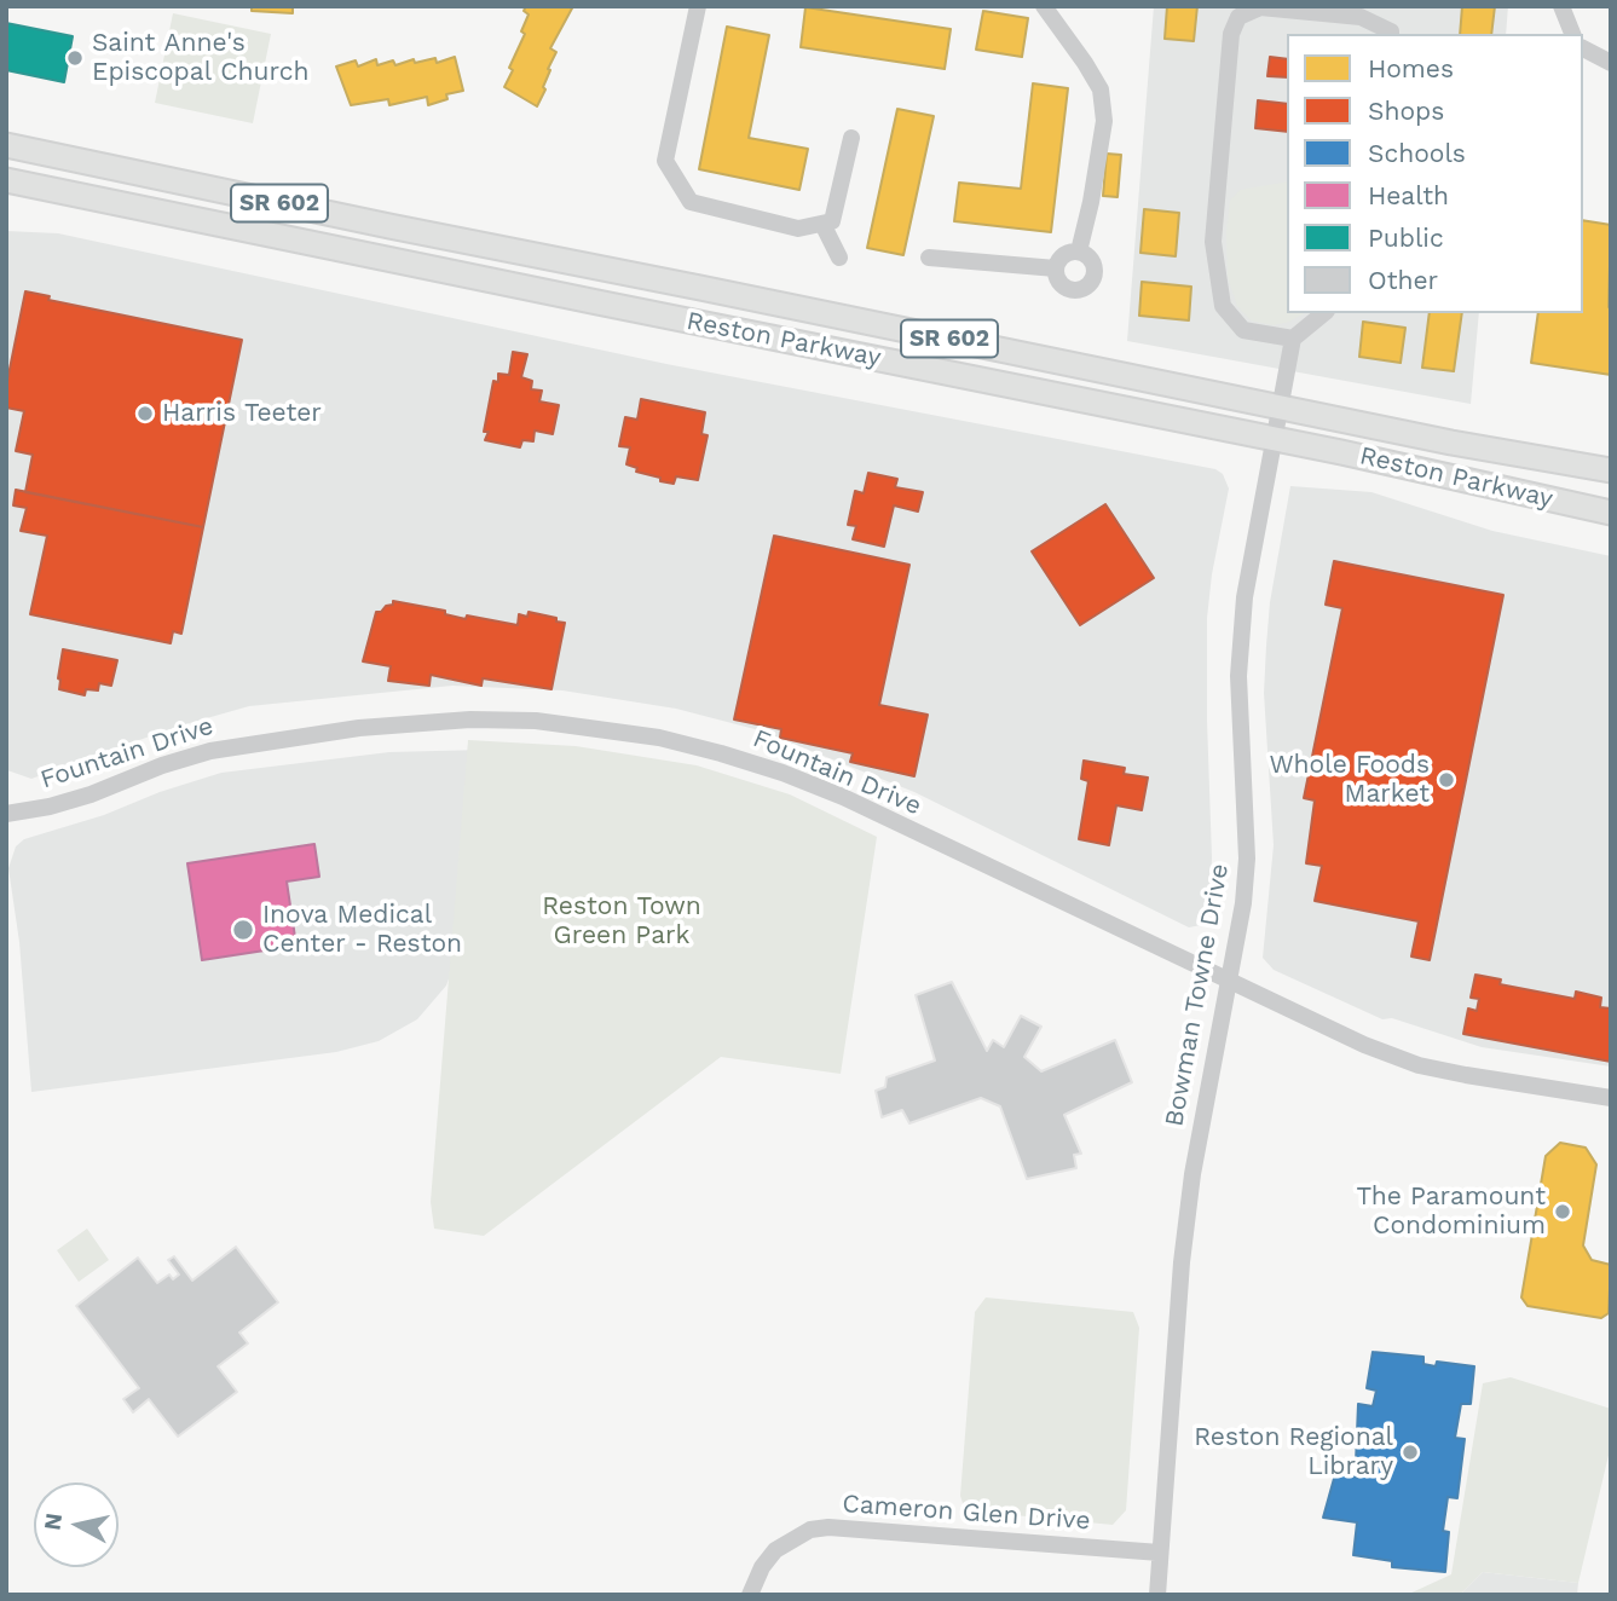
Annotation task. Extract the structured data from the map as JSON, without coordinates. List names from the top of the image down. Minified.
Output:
{"streets":{"main road":["SR 602","Reston Parkway"],"street":["Fountain Drive","Bowman Towne Drive","Cameron Glen Drive"]},"crossings":[["Reston Parkway","Bowman Towne Drive"],["Fountain Drive","Bowman Towne Drive"],["Bowman Towne Drive","Cameron Glen Drive"]],"parks":["Reston Town Green Park"],"places":["Saint Anne's Episcopal Church","Harris Teeter","Whole Foods Market","Inova Medical Center - Reston","The Paramount Condominium","Reston Regional Library"],"legend":["Homes","Shops","Schools","Health","Public","Other"],"north":"left"}
